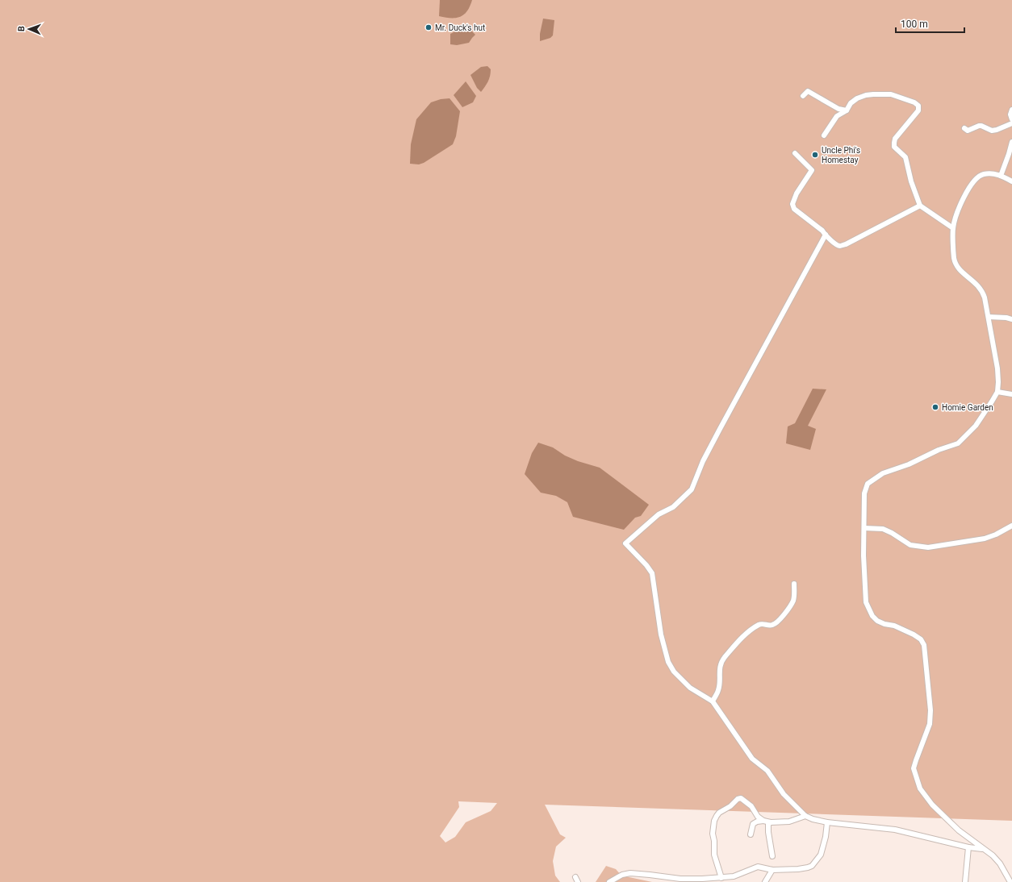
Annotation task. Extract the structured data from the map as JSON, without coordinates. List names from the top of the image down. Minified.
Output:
{"places":["Mr. Duck's hut","Uncle Phi's Homestay","Homie Garden"],"scale_bar":"100 m","north":"left"}
